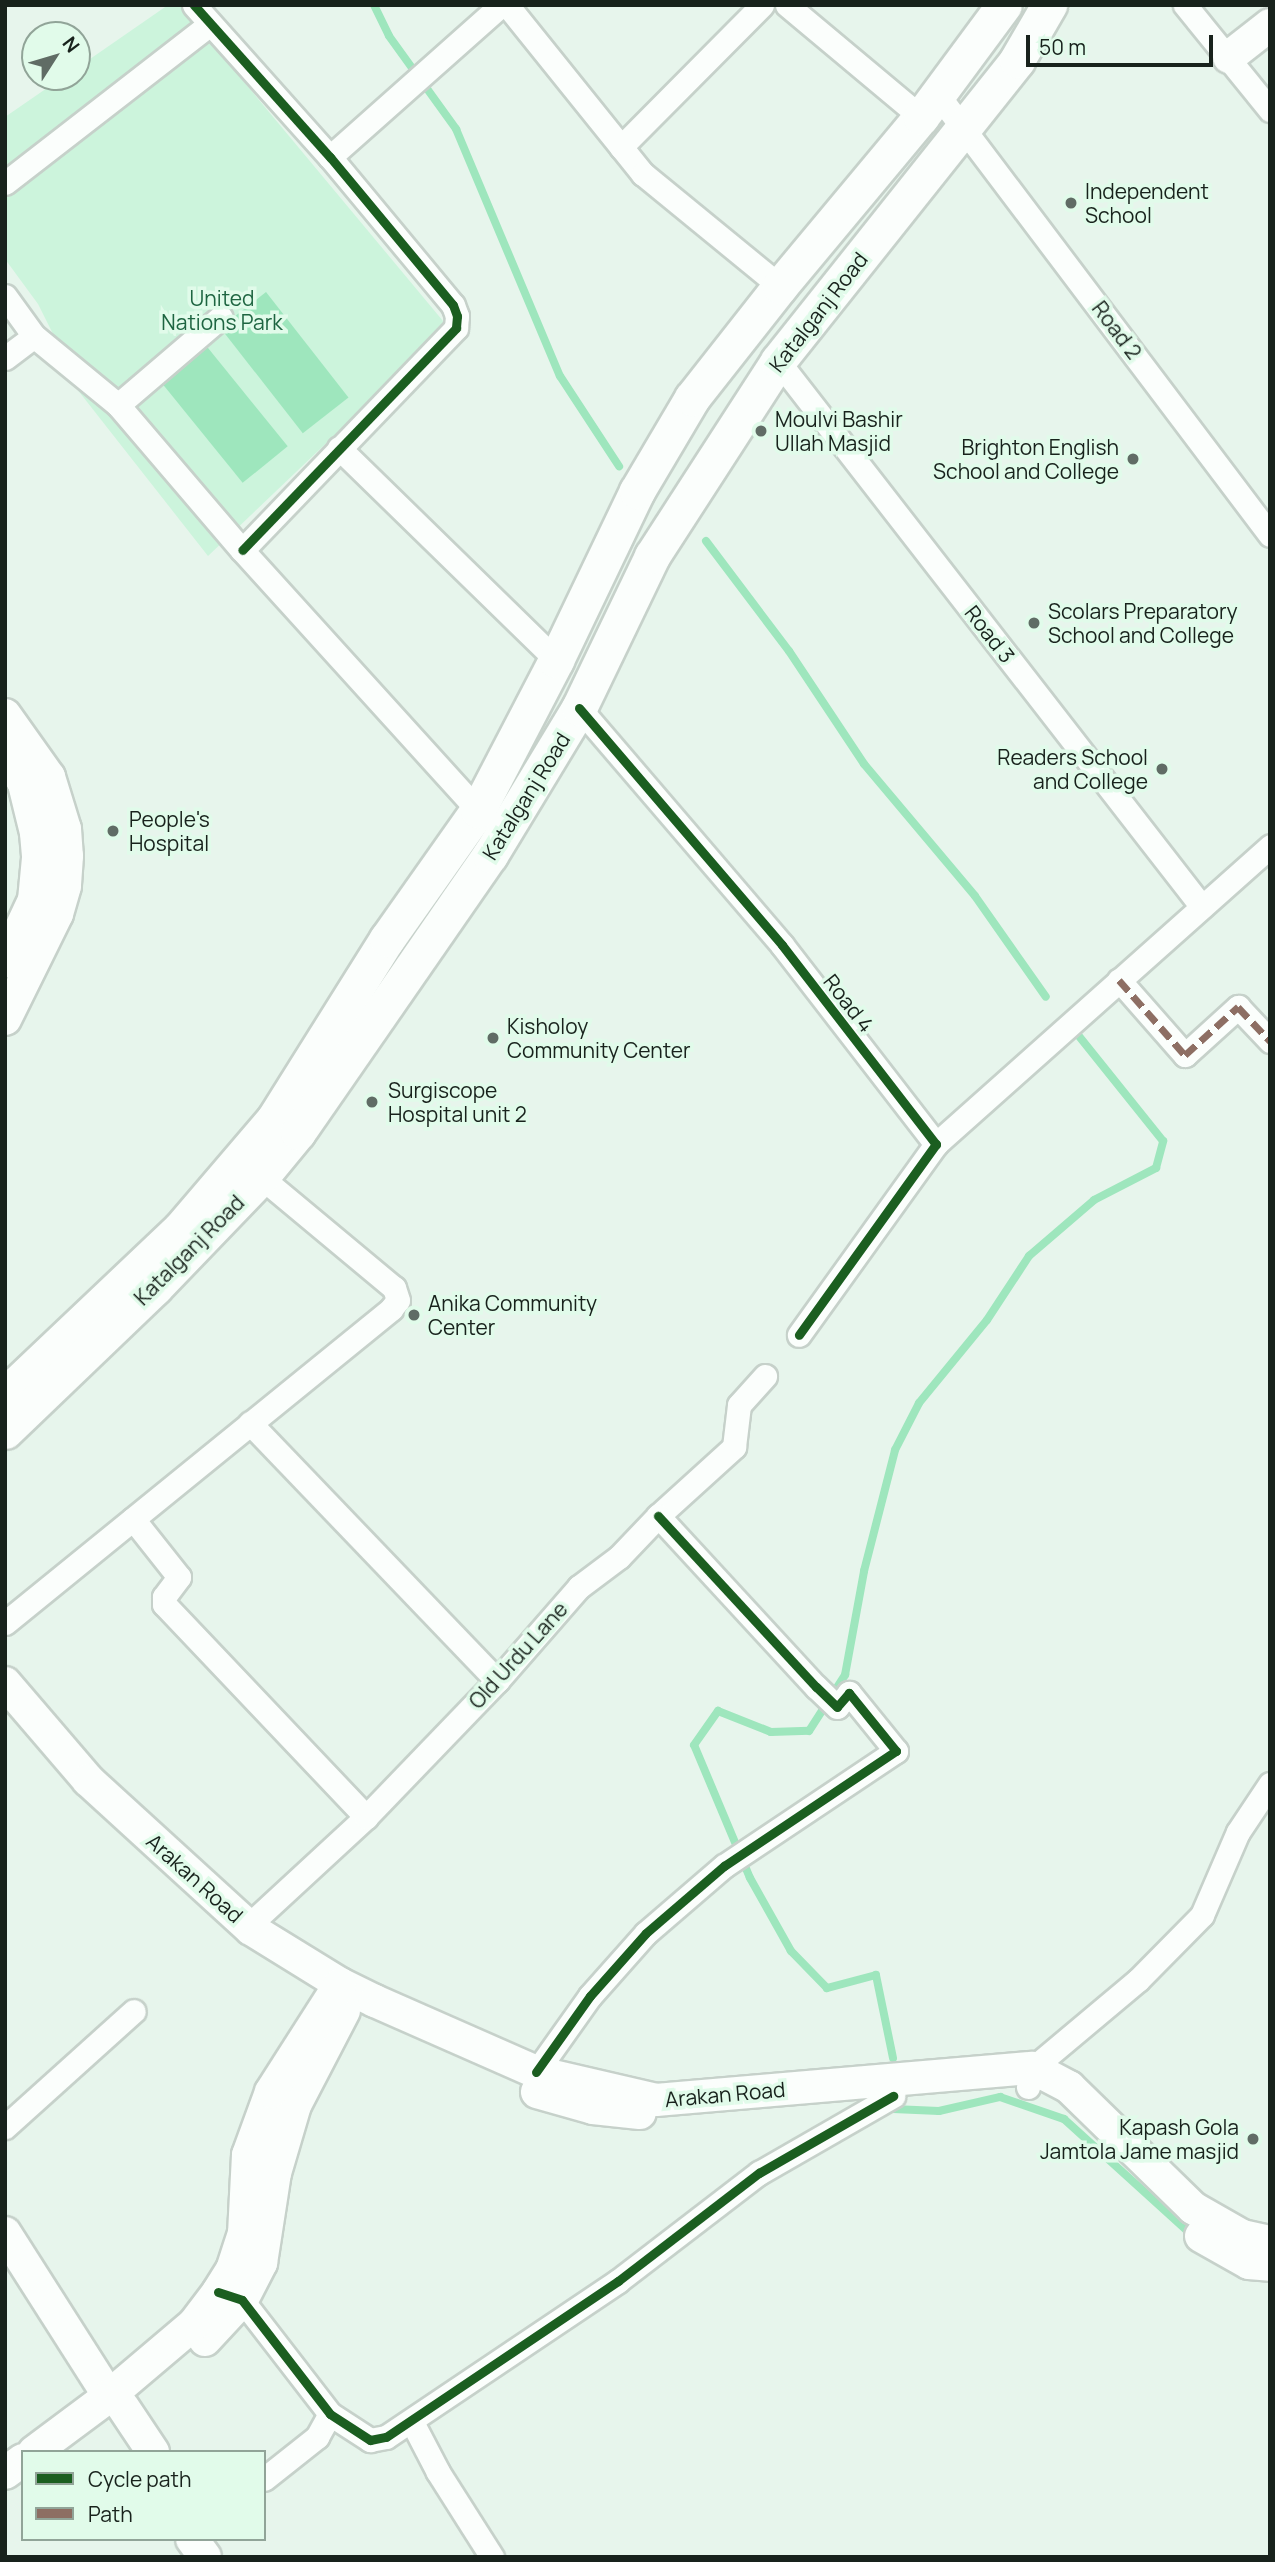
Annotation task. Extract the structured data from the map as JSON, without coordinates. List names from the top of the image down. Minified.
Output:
{"streets":{"main road":["Katalganj Road","Arakan Road"],"street":["Road 2","Road 3","Road 4","Old Urdu Lane"]},"crossings":[["Katalganj Road","Road 2"],["Katalganj Road","Road 3"],["Katalganj Road","Road 4"],["Old Urdu Lane","Arakan Road"]],"parks":["United Nations Park"],"places":["Independent School","Moulvi Bashir Ullah Masjid","Brighton English School and College","Scolars Preparatory School and College","Readers School and College","People's Hospital","Kisholoy Community Center","Surgiscope Hospital unit 2","Anika Community Center","Kapash Gola Jamtola Jame masjid"],"legend":["Cycle path","Path"],"scale_bar":"50 m","north":"top right"}
